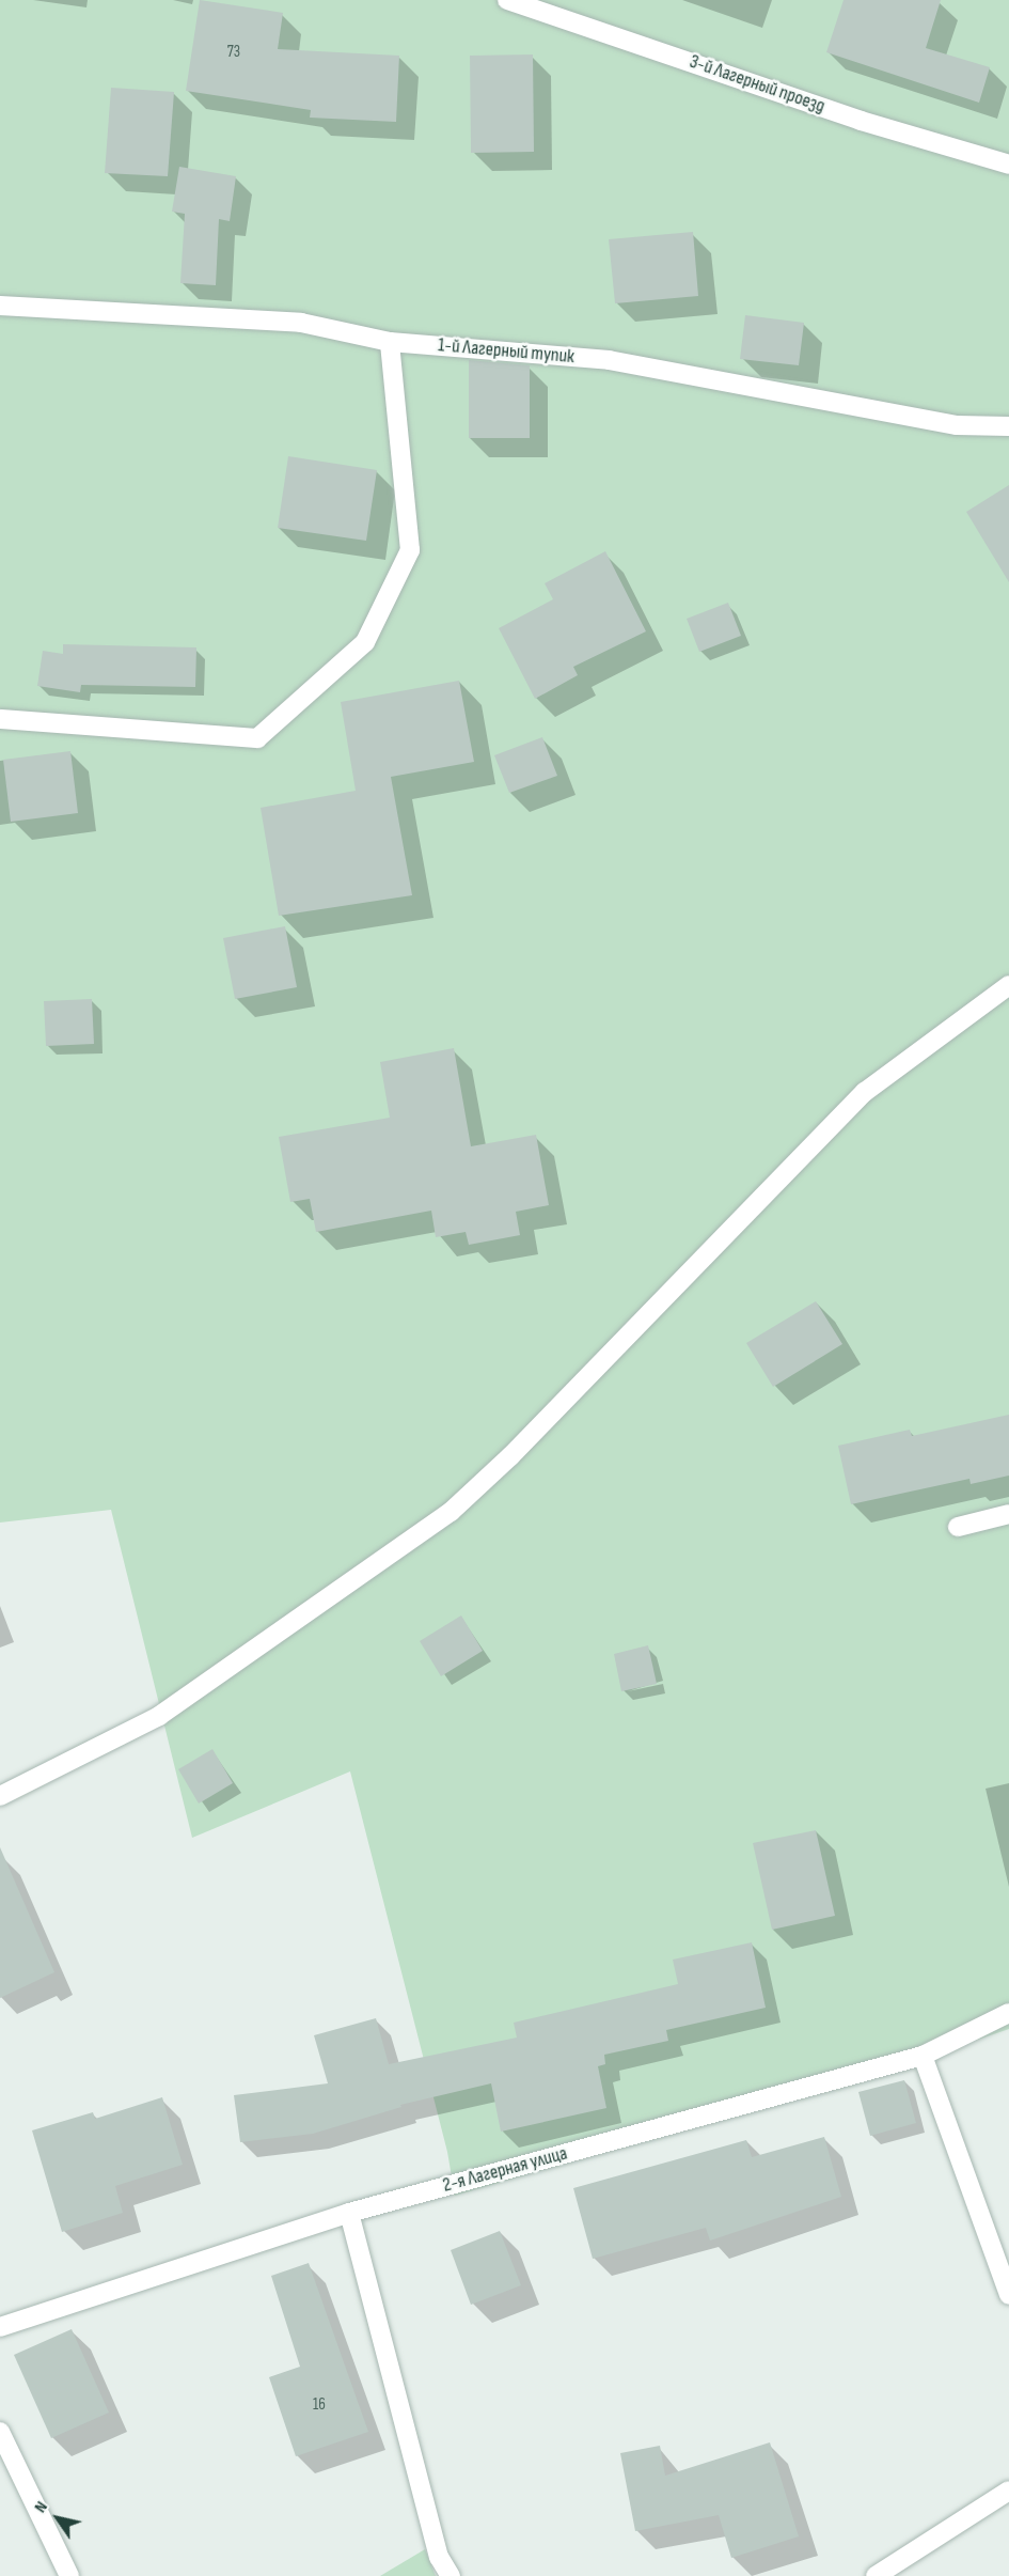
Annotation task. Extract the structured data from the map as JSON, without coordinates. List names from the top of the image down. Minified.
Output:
{"streets":{"street":["3-й Лагерный проезд","1-й Лагерный тупик","2-я Лагерная улица"]},"house_numbers":["73","16"],"north":"top left"}
